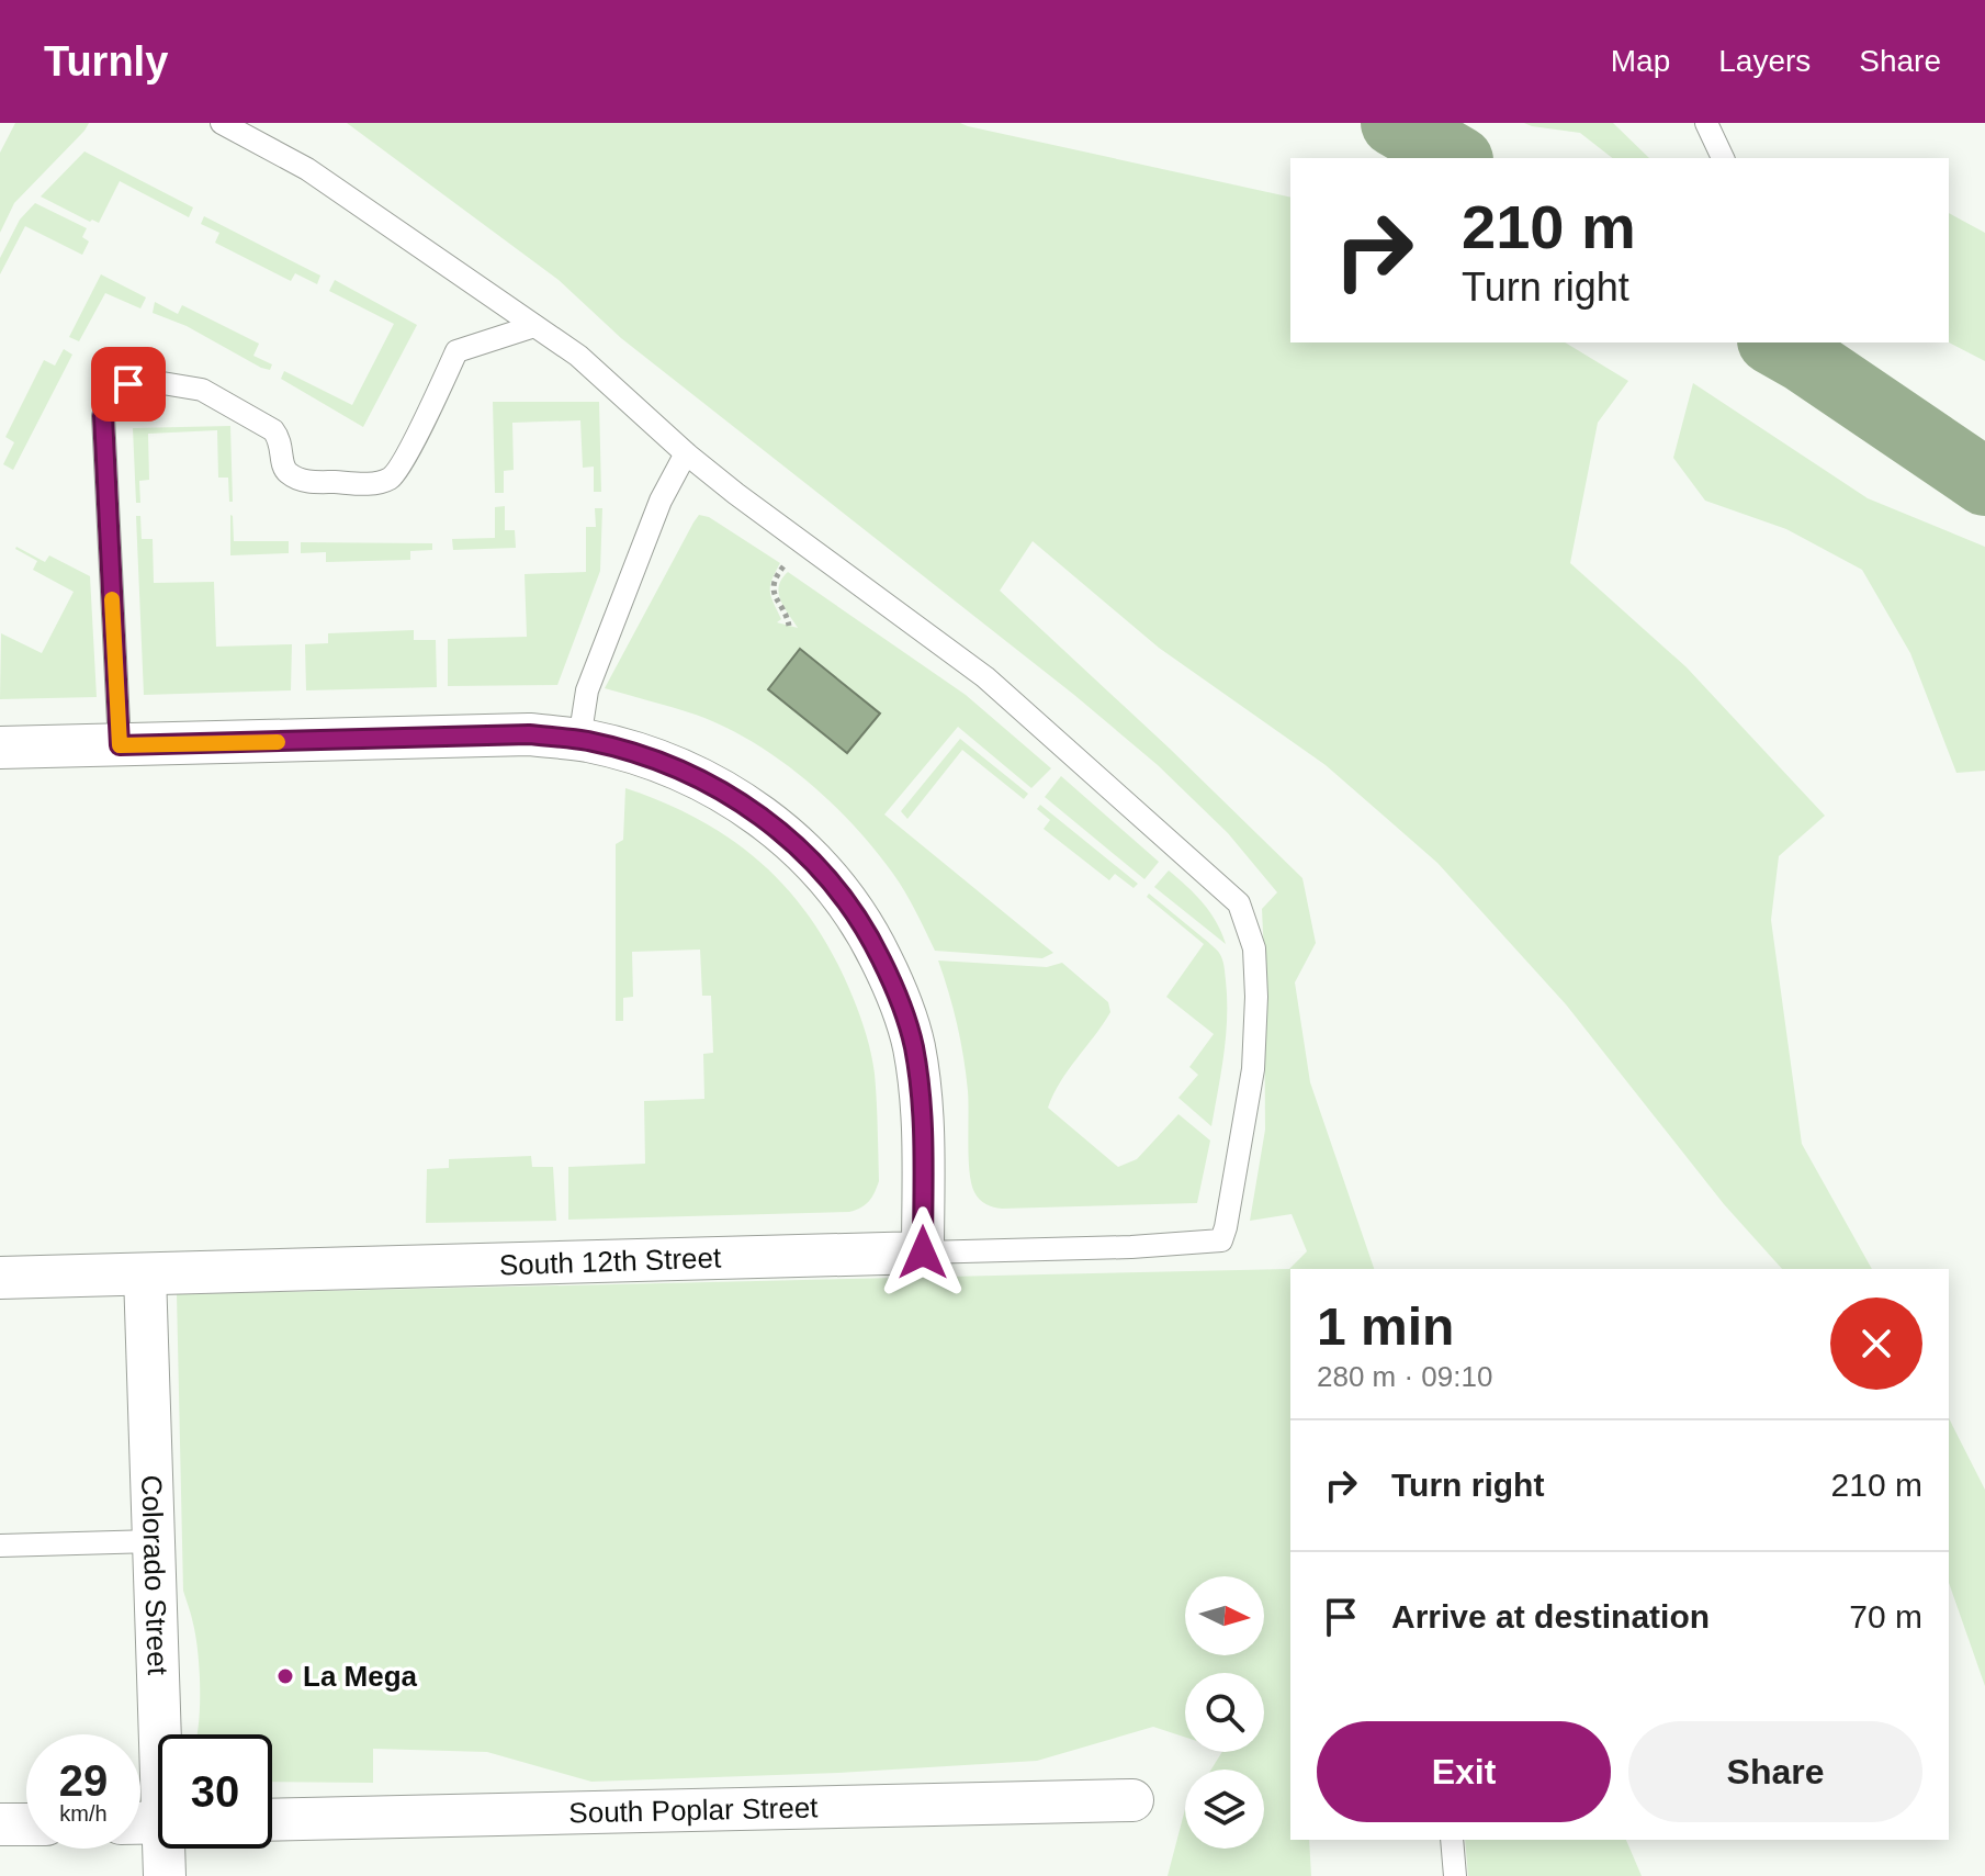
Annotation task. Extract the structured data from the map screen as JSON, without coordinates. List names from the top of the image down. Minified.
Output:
{"streets":{"street":["South 12th Street","Colorado Street","South Poplar Street"]},"crossings":[["South 12th Street","Colorado Street"]],"places":["La Mega"],"north":"right","page":{"header":"Turnly","nav":["Map","Layers","Share"],"turn":["210 m","Turn right"],"heading":["1 min","280 m · 09:10"],"list":[{"name":"Turn right","value":"210 m"},{"name":"Arrive at destination","value":"70 m"}],"buttons":["Exit","Share"],"speed":"29 km/h","limit":"30"}}
